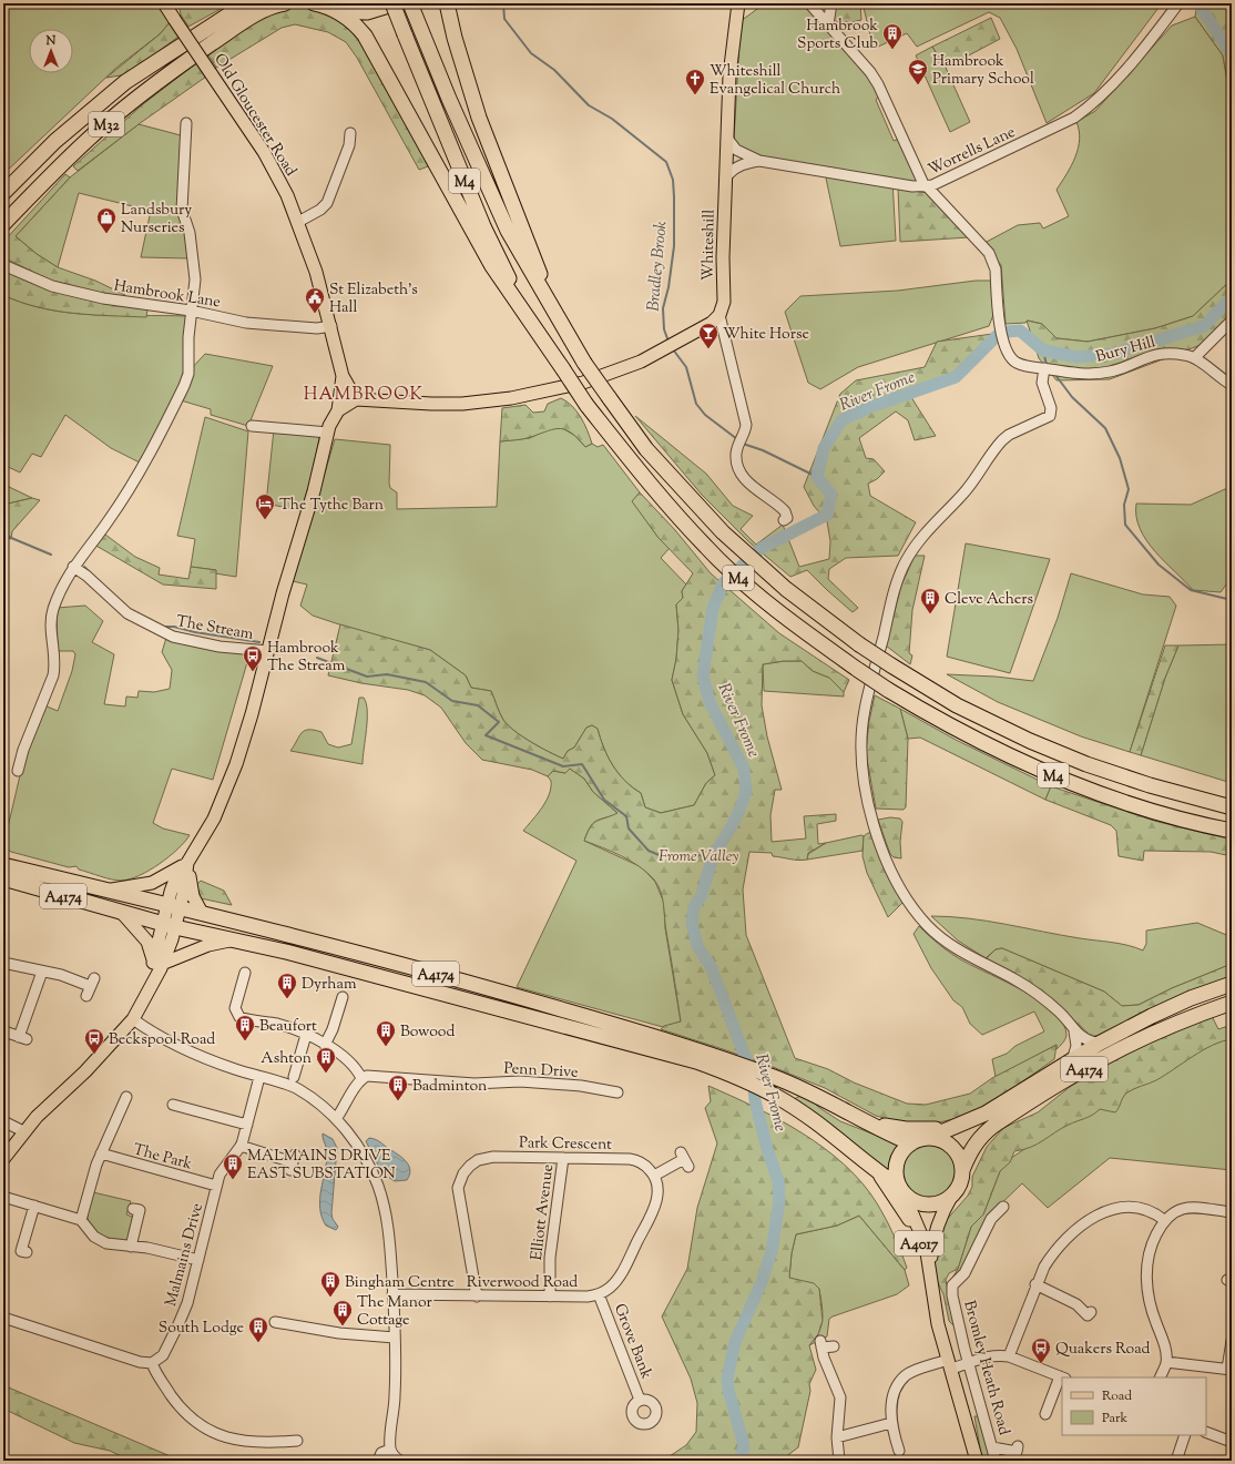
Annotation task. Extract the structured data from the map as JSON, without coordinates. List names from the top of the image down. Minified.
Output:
{"streets":{"highway":["M32","M4","A4174"],"main road":["Old Gloucester Road","Whiteshill","A4017"],"street":["Worrells Lane","Hambrook Lane","Bury Hill","The Stream","Penn Drive","Park Crescent","The Park","Elliott Avenue","Malmains Drive","Riverwood Road","Grove Bank","Bromley Heath Road"]},"crossings":[["Old Gloucester Road","Hambrook Lane"],["Old Gloucester Road","The Stream"],["Old Gloucester Road","A4174"],["Worrells Lane","Whiteshill"],["A4174","A4017"],["Park Crescent","Elliott Avenue"],["Park Crescent","Riverwood Road"],["The Park","Malmains Drive"],["Elliott Avenue","Riverwood Road"],["Riverwood Road","Grove Bank"]],"districts":["HAMBROOK"],"water":["Bradley Brook","River Frome"],"parks":["Frome Valley"],"places":{"building":["Hambrook Sports Club","Cleve Achers","Dyrham","Beaufort","Bowood","Ashton","Badminton","MALMAINS DRIVE EAST SUBSTATION","Bingham Centre","The Manor Cottage","South Lodge"],"school or university":["Hambrook Primary School"],"church":["Whiteshill Evangelical Church"],"shop":["Landsbury Nurseries"],"public building":["St Elizabeth's Hall"],"bar":["White Horse"],"hotel":["The Tythe Barn"],"bus stop":["Hambrook The Stream","Beckspool Road","Quakers Road"]},"legend":["Road","Park"],"north":"top"}
